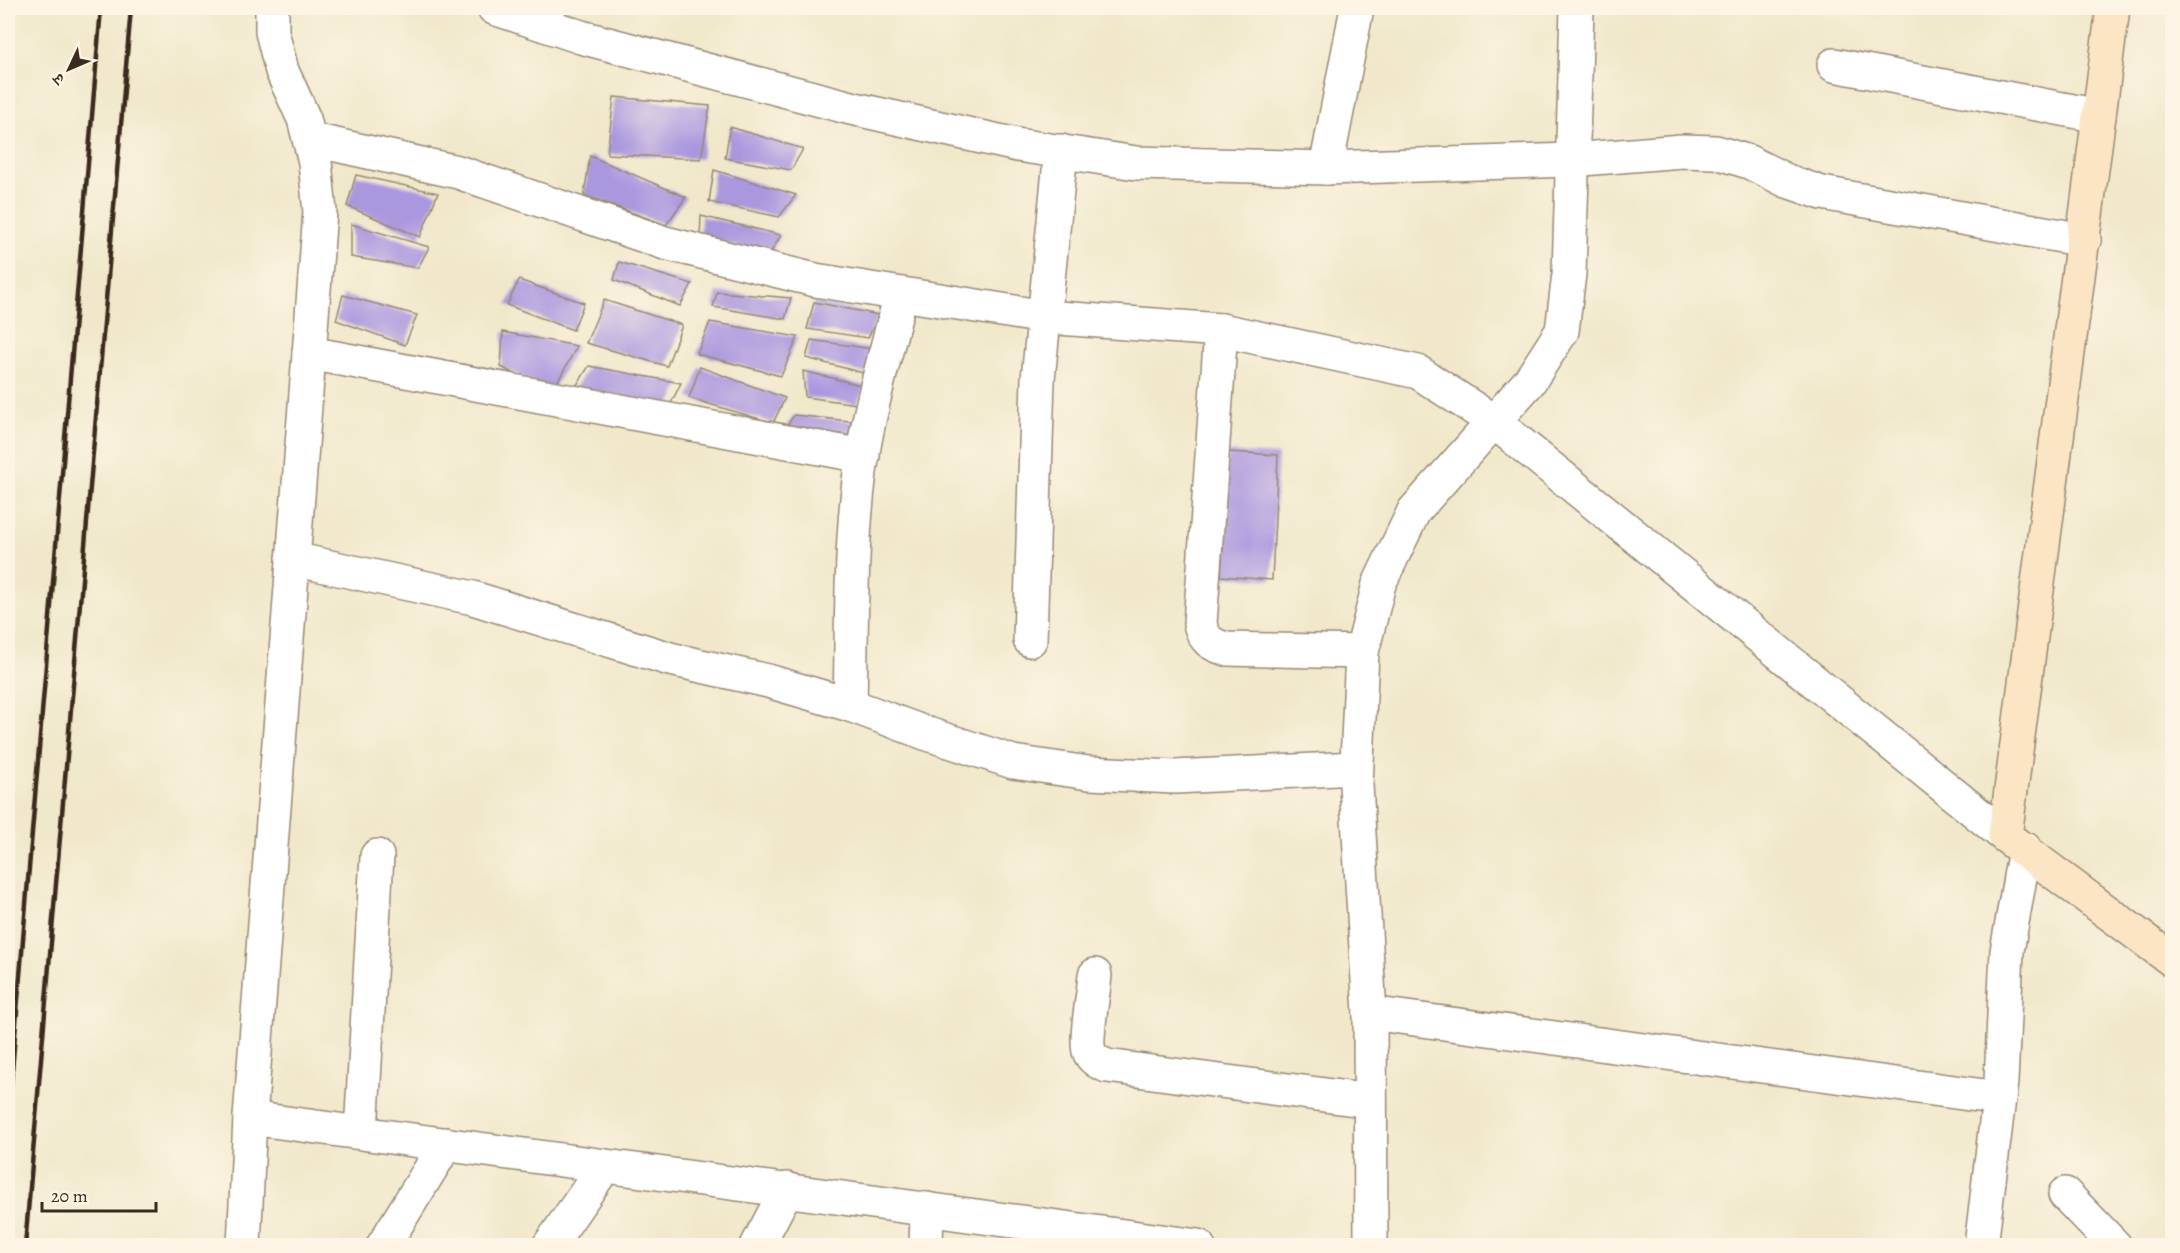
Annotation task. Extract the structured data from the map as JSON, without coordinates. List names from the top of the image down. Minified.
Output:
{"scale_bar":"20 m","north":"bottom left"}
